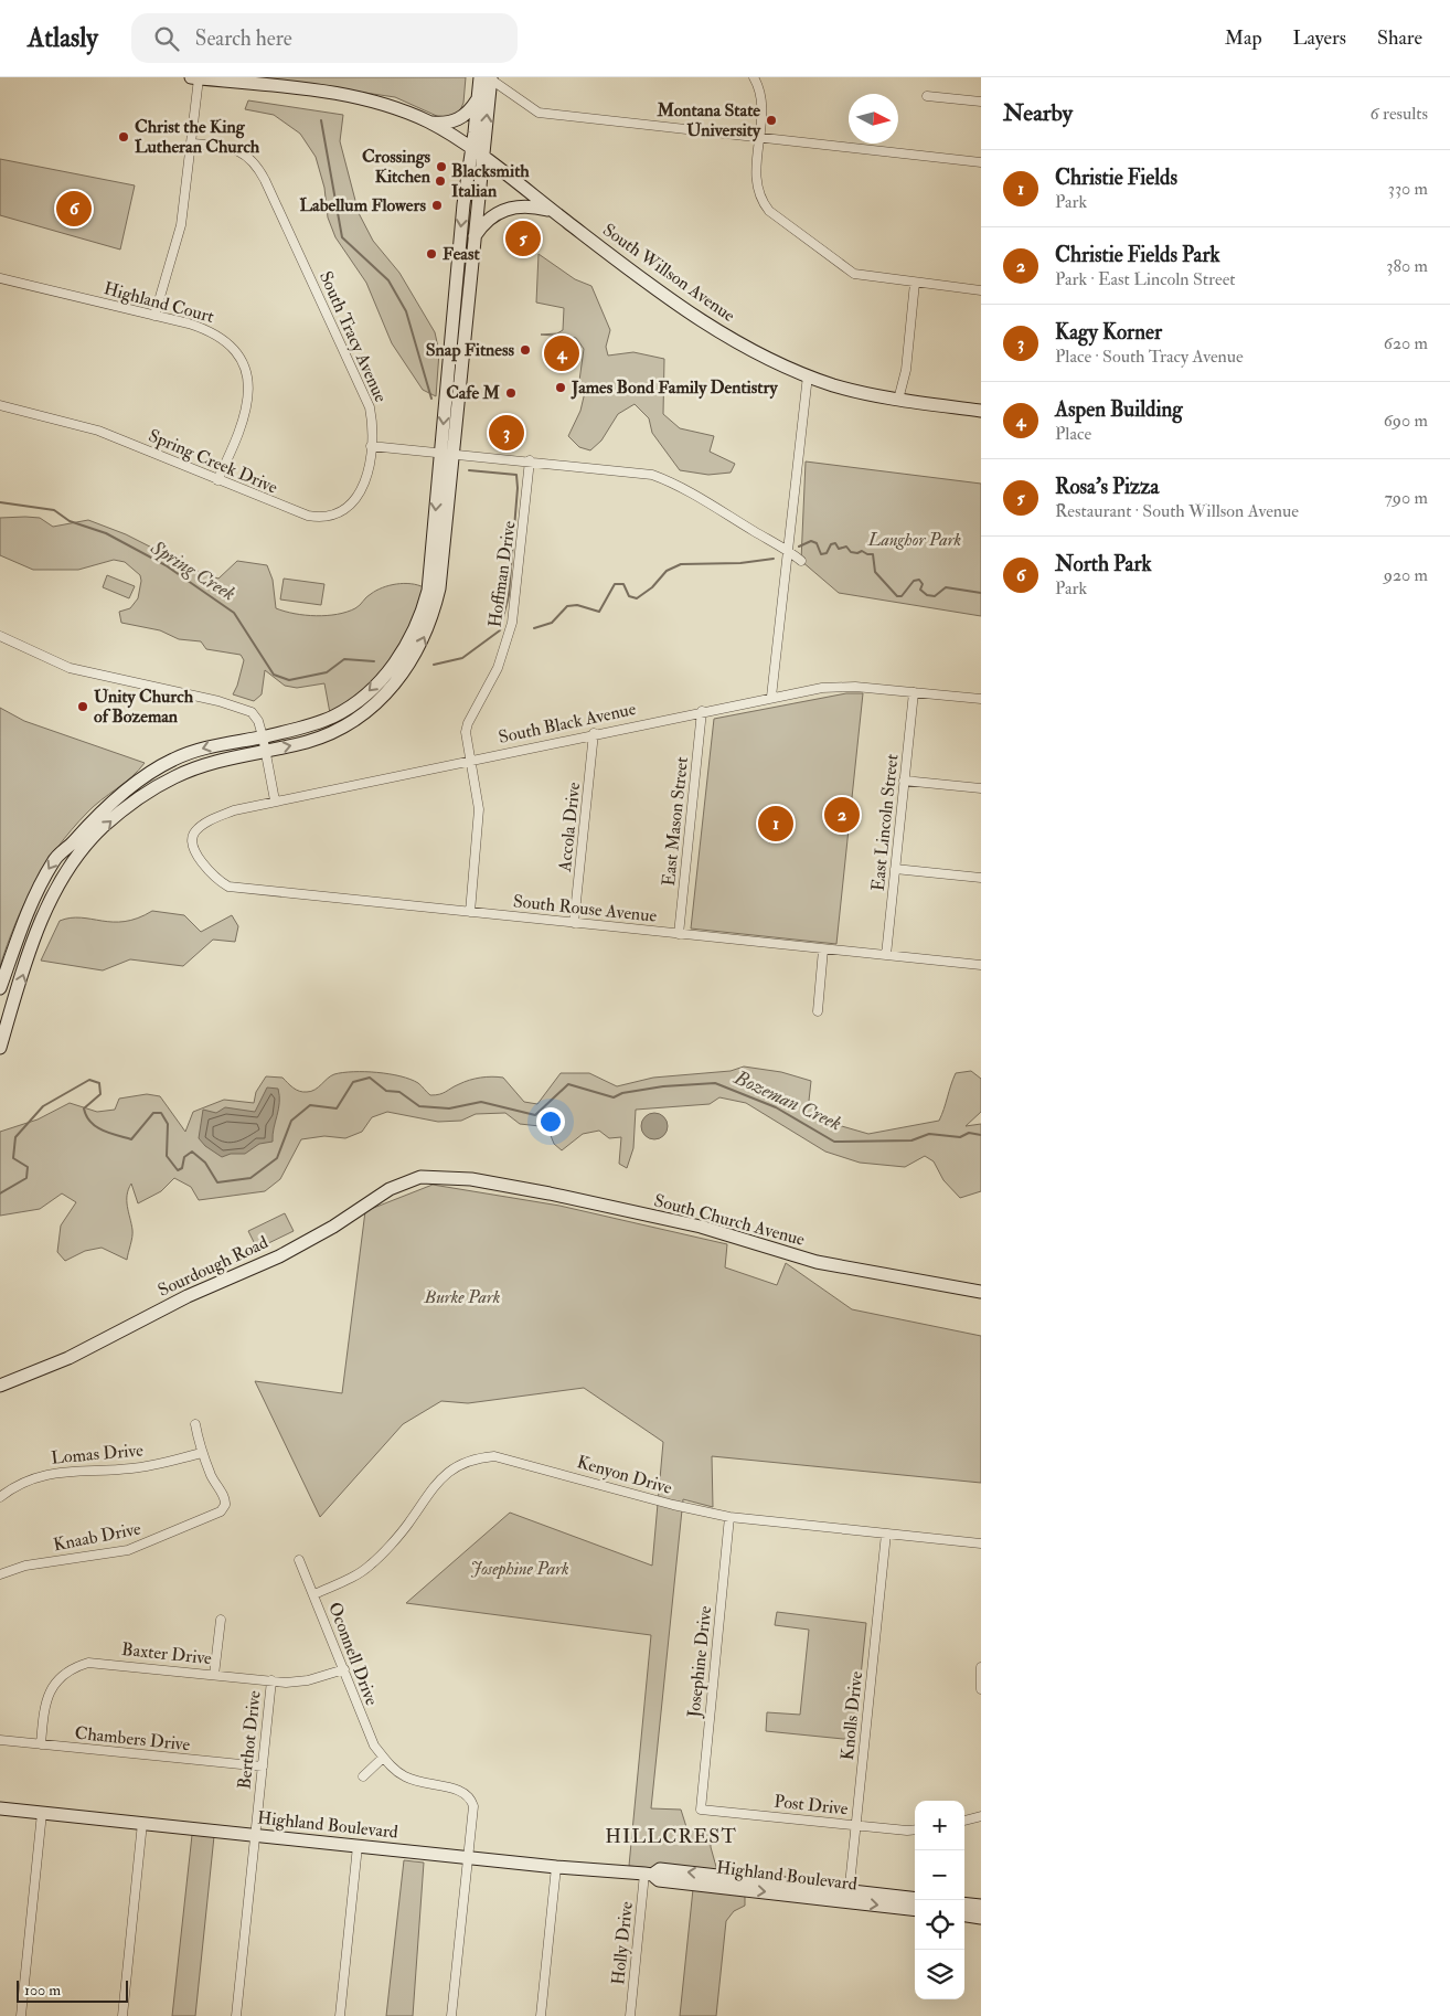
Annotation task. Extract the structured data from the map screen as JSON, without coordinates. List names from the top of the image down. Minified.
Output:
{"streets":{"main road":["South Willson Avenue","South Church Avenue","Sourdough Road","Highland Boulevard"],"street":["Highland Court","South Tracy Avenue","Spring Creek Drive","Hoffman Drive","South Black Avenue","East Mason Street","East Lincoln Street","Accola Drive","South Rouse Avenue","Lomas Drive","Kenyon Drive","Knaab Drive","Baxter Drive","Oconnell Drive","Josephine Drive","Knolls Drive","Chambers Drive","Berthot Drive","Post Drive","Holly Drive"]},"crossings":[["Highland Court","Spring Creek Drive"],["South Tracy Avenue","Spring Creek Drive"],["Hoffman Drive","South Black Avenue"],["Hoffman Drive","South Rouse Avenue"],["South Black Avenue","East Mason Street"],["South Black Avenue","East Lincoln Street"],["South Black Avenue","Accola Drive"],["South Black Avenue","South Rouse Avenue"],["East Mason Street","South Rouse Avenue"],["East Lincoln Street","South Rouse Avenue"],["Accola Drive","South Rouse Avenue"],["South Church Avenue","Sourdough Road"],["Lomas Drive","Knaab Drive"],["Kenyon Drive","Oconnell Drive"],["Kenyon Drive","Josephine Drive"],["Kenyon Drive","Knolls Drive"],["Baxter Drive","Oconnell Drive"],["Baxter Drive","Chambers Drive"],["Baxter Drive","Berthot Drive"],["Oconnell Drive","Highland Boulevard"],["Josephine Drive","Post Drive"],["Knolls Drive","Post Drive"],["Knolls Drive","Highland Boulevard"],["Chambers Drive","Berthot Drive"],["Berthot Drive","Highland Boulevard"],["Highland Boulevard","Holly Drive"]],"districts":["HILLCREST"],"water":["Spring Creek","Bozeman Creek"],"parks":["Langhor Park","Burke Park","Josephine Park"],"places":["Montana State University","Christ the King Lutheran Church","Crossings Kitchen","Blacksmith Italian","Labellum Flowers","Feast","Snap Fitness","James Bond Family Dentistry","Cafe M","Unity Church of Bozeman"],"scale_bar":"100 m","north":"right","page":{"header":"Atlasly","search":"Search here","nav":["Map","Layers","Share"],"heading":["Nearby","6 results"],"list":[{"mark":"1","name":"Christie Fields","note":"Park","value":"330 m"},{"mark":"2","name":"Christie Fields Park","note":"Park · East Lincoln Street","value":"380 m"},{"mark":"3","name":"Kagy Korner","note":"Place · South Tracy Avenue","value":"620 m"},{"mark":"4","name":"Aspen Building","note":"Place","value":"690 m"},{"mark":"5","name":"Rosa's Pizza","note":"Restaurant · South Willson Avenue","value":"790 m"},{"mark":"6","name":"North Park","note":"Park","value":"920 m"}],"pins":["6","5","4","3","2","1"],"map_buttons":["+","−"],"scale":"100 m"}}
